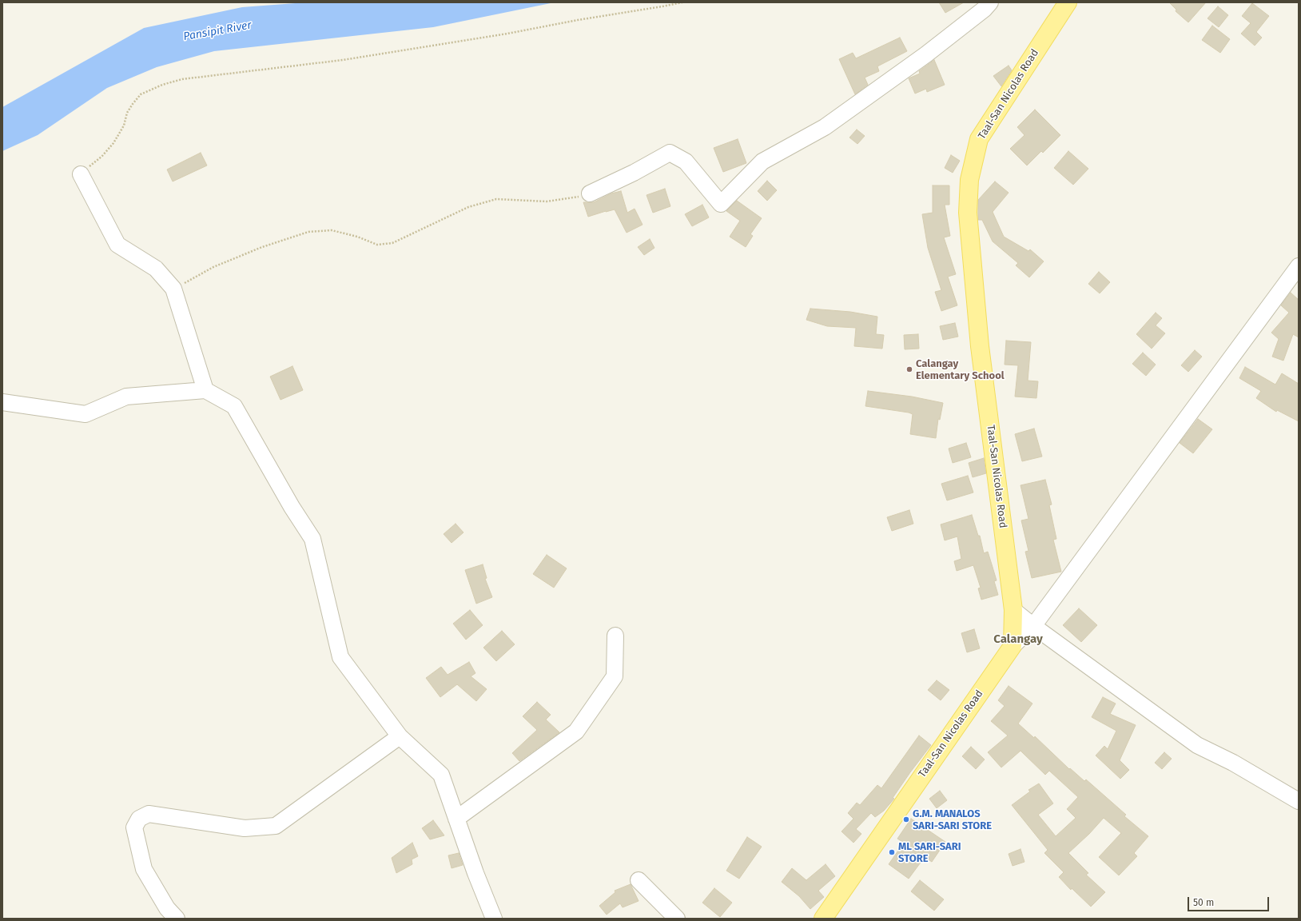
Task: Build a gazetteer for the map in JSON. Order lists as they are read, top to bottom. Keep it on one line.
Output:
{"streets":{"main road":["Taal-San Nicolas Road"]},"districts":["Calangay"],"water":["Pansipit River"],"places":["Calangay Elementary School","G.M. MANALOS SARI-SARI STORE","ML SARI-SARI STORE"],"scale_bar":"50 m"}
